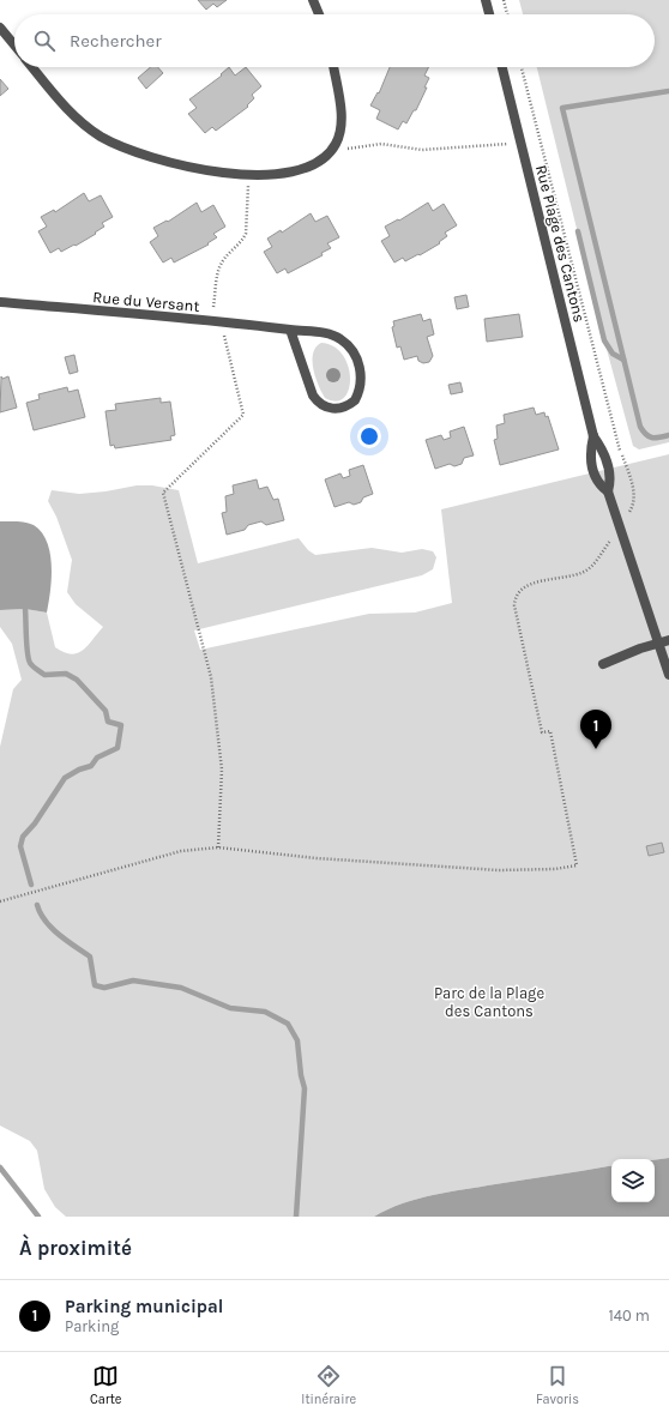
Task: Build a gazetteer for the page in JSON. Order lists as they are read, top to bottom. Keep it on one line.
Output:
{"streets":{"street":["Rue Plage des Cantons","Rue du Versant"]},"parks":["Parc de la Plage des Cantons"],"page":{"search":"Rechercher","pins":"1","heading":"À proximité","list":[{"mark":"1","name":"Parking municipal","note":"Parking","value":"140 m"}],"nav":["Carte","Itinéraire","Favoris"]}}
